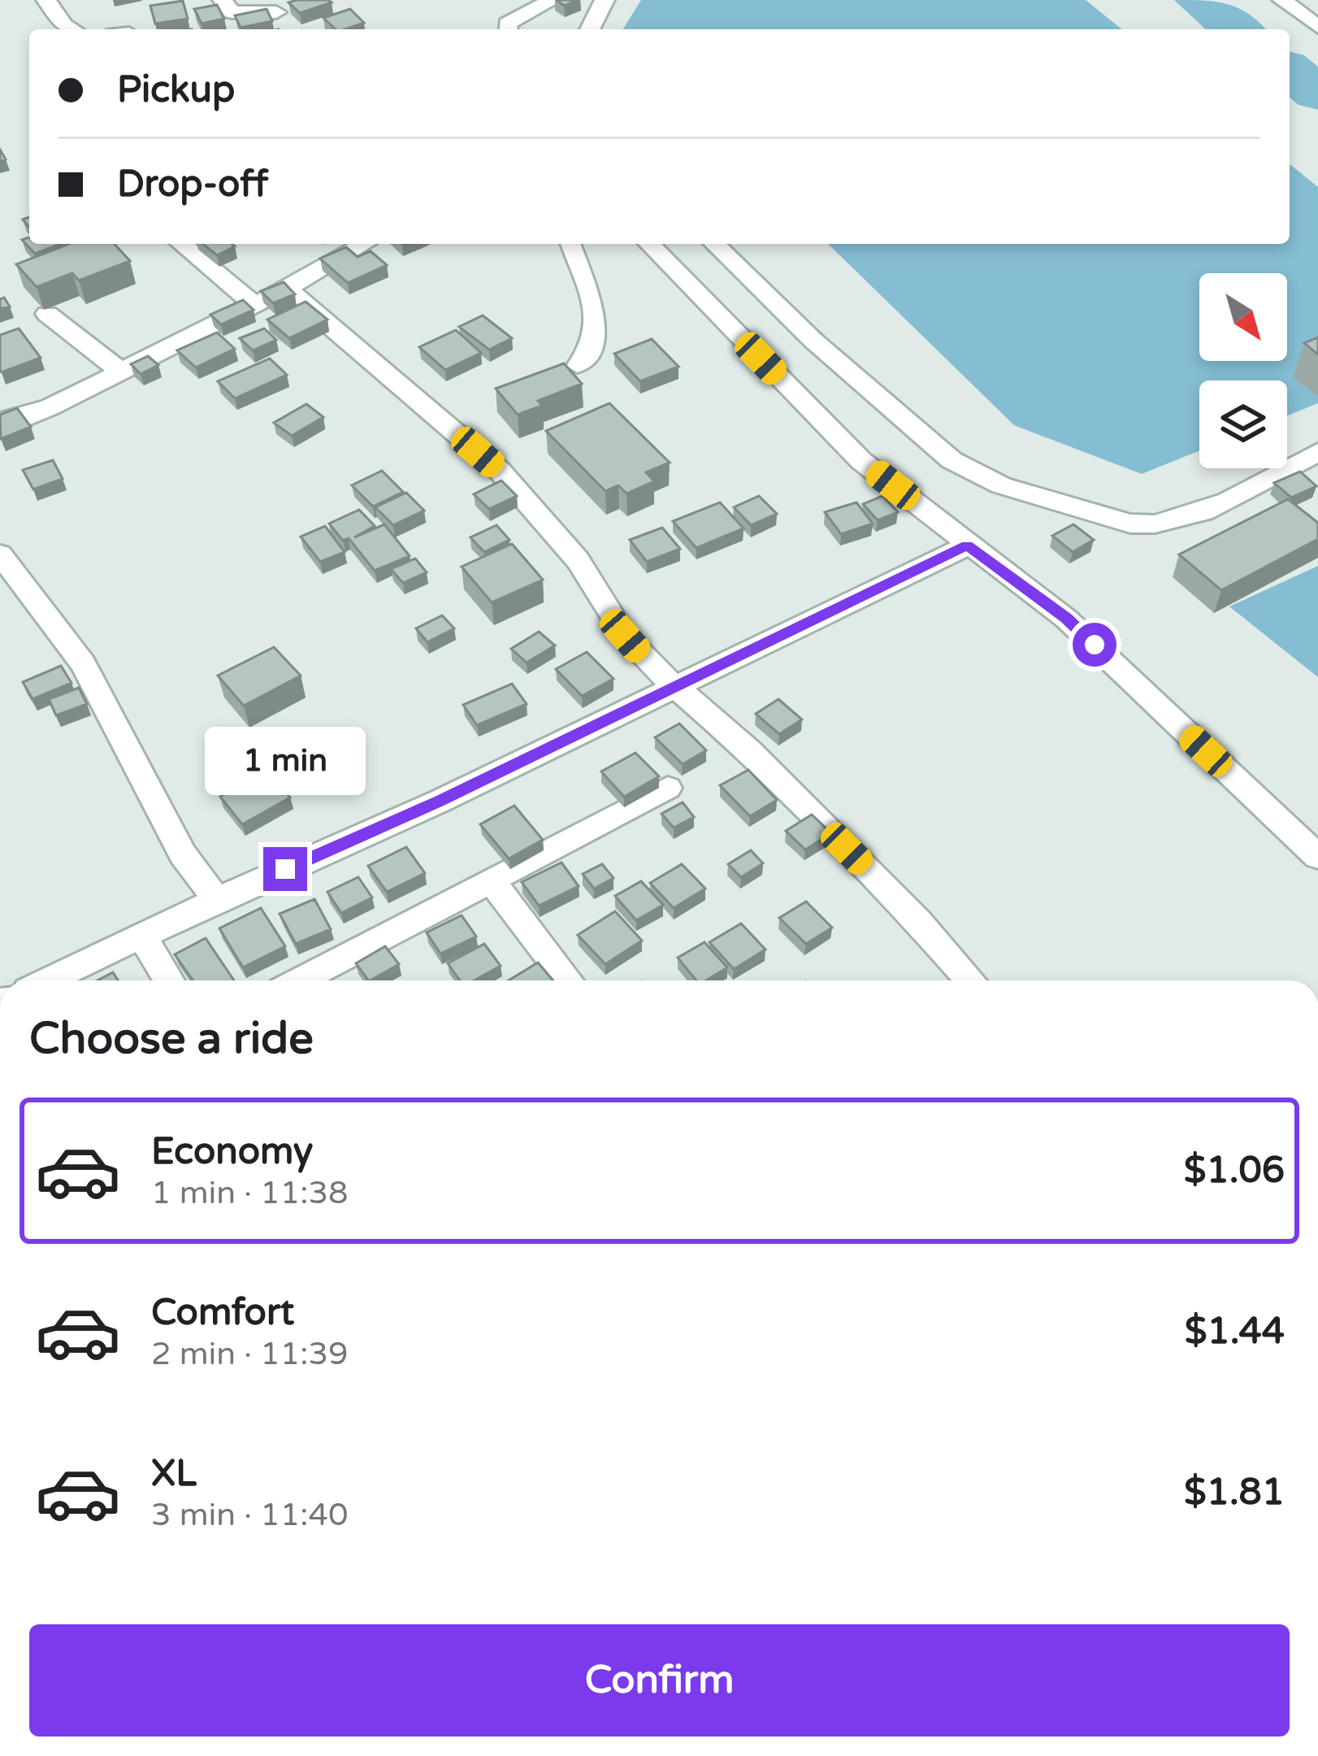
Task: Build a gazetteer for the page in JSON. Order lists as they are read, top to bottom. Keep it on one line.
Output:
{"north":"bottom right","page":{"banner":["Pickup","Drop-off"],"bubble":"1 min","heading":"Choose a ride","list":[{"name":"Economy","note":"1 min · 11:38","value":"$1.06"},{"name":"Comfort","note":"2 min · 11:39","value":"$1.44"},{"name":"XL","note":"3 min · 11:40","value":"$1.81"}],"buttons":"Confirm"}}
